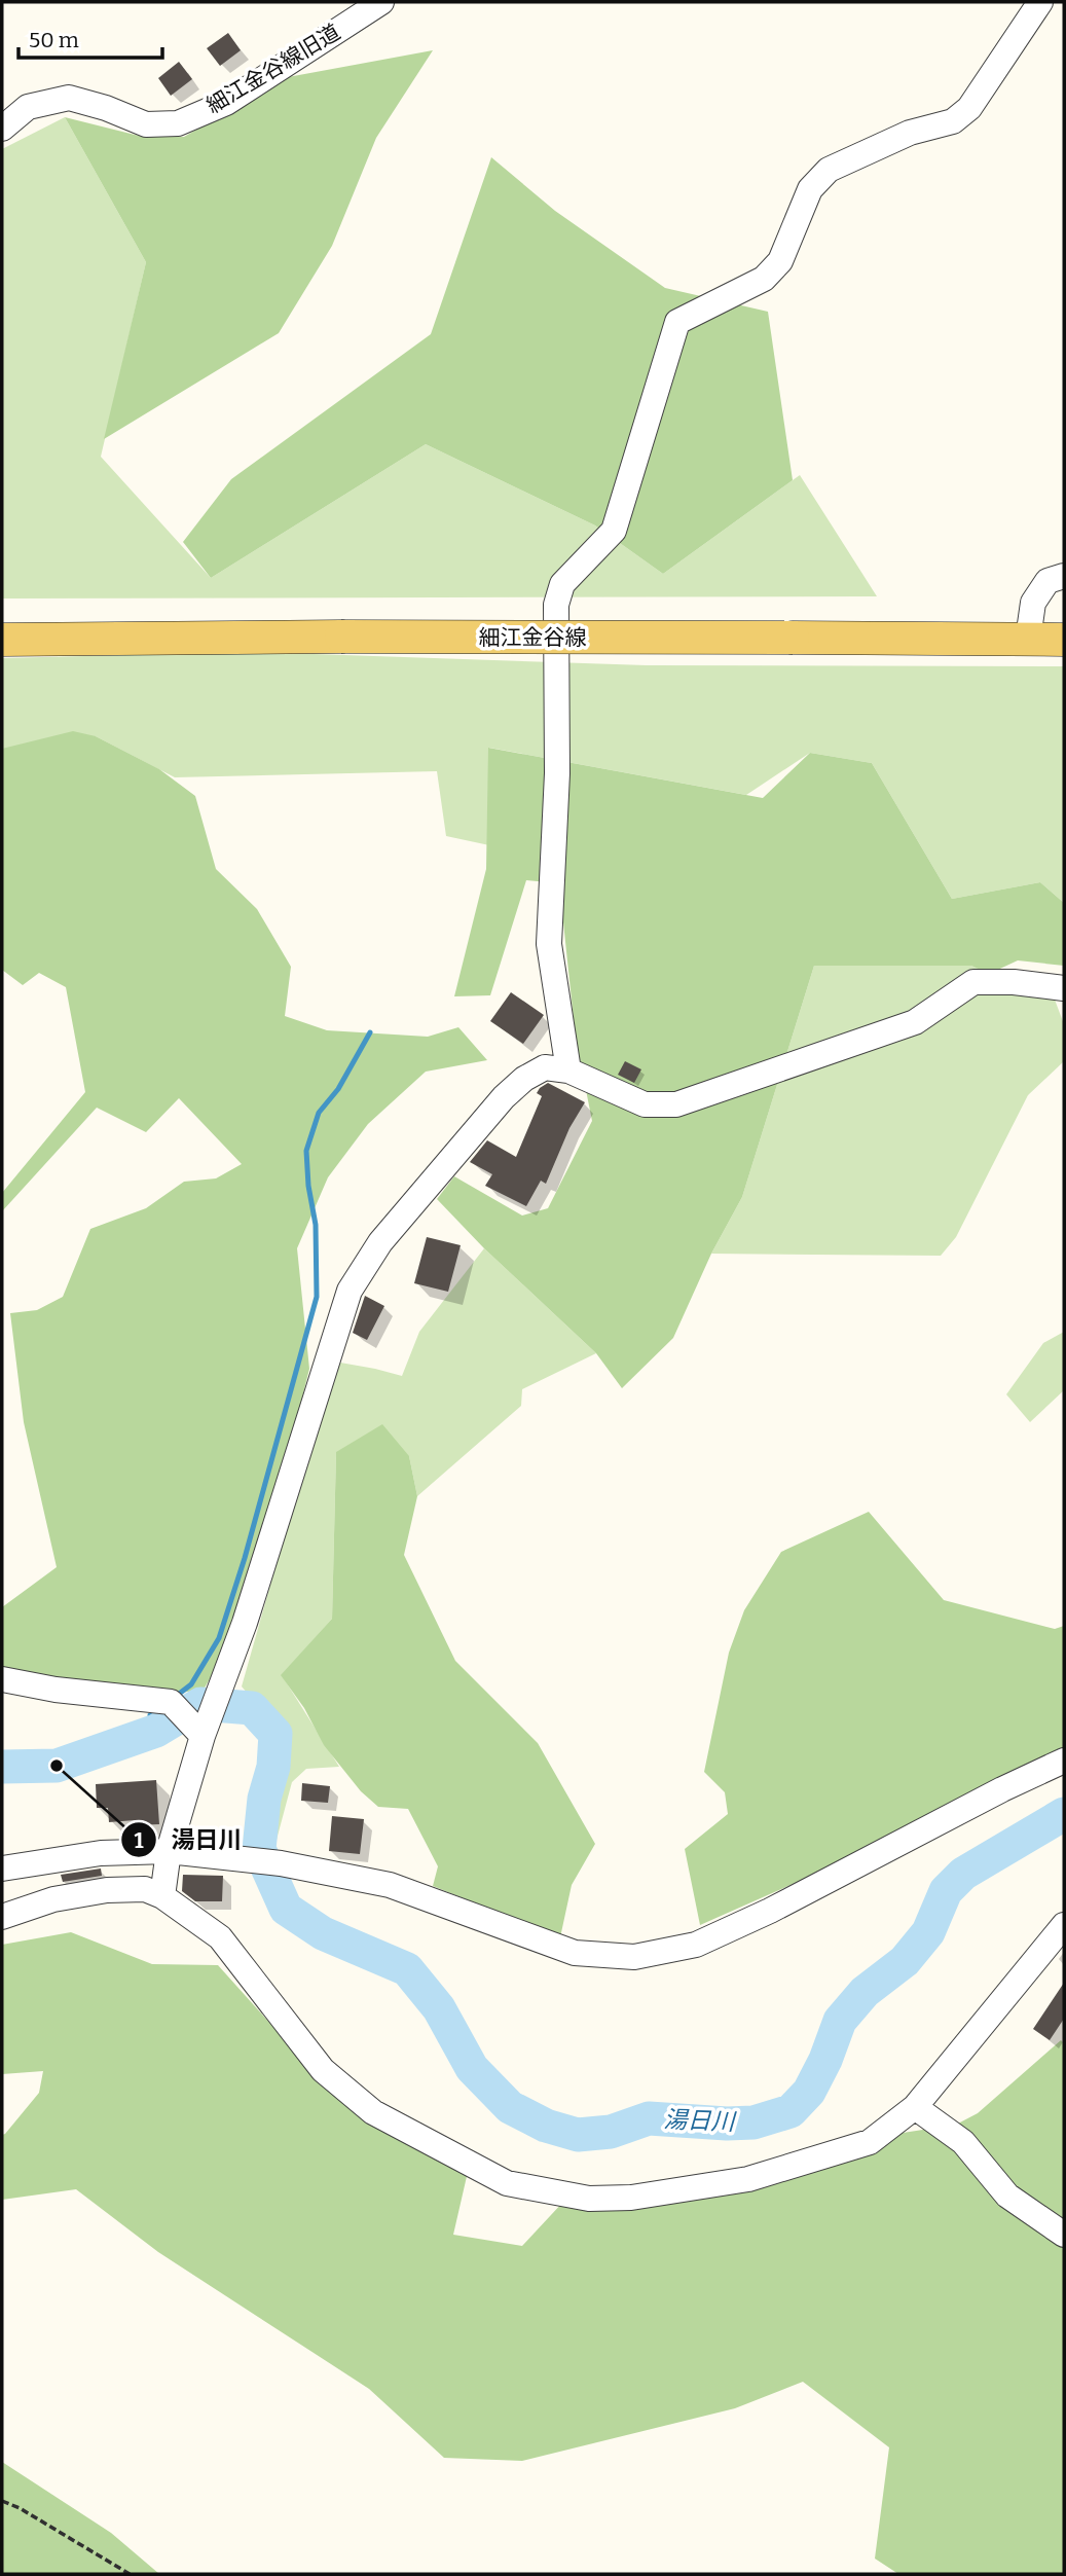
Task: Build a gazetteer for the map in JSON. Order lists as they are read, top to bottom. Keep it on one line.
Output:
{"streets":{"main road":["細江金谷線"],"street":["細江金谷線旧道"]},"water":["湯日川"],"places":["湯日川"],"scale_bar":"50 m"}
